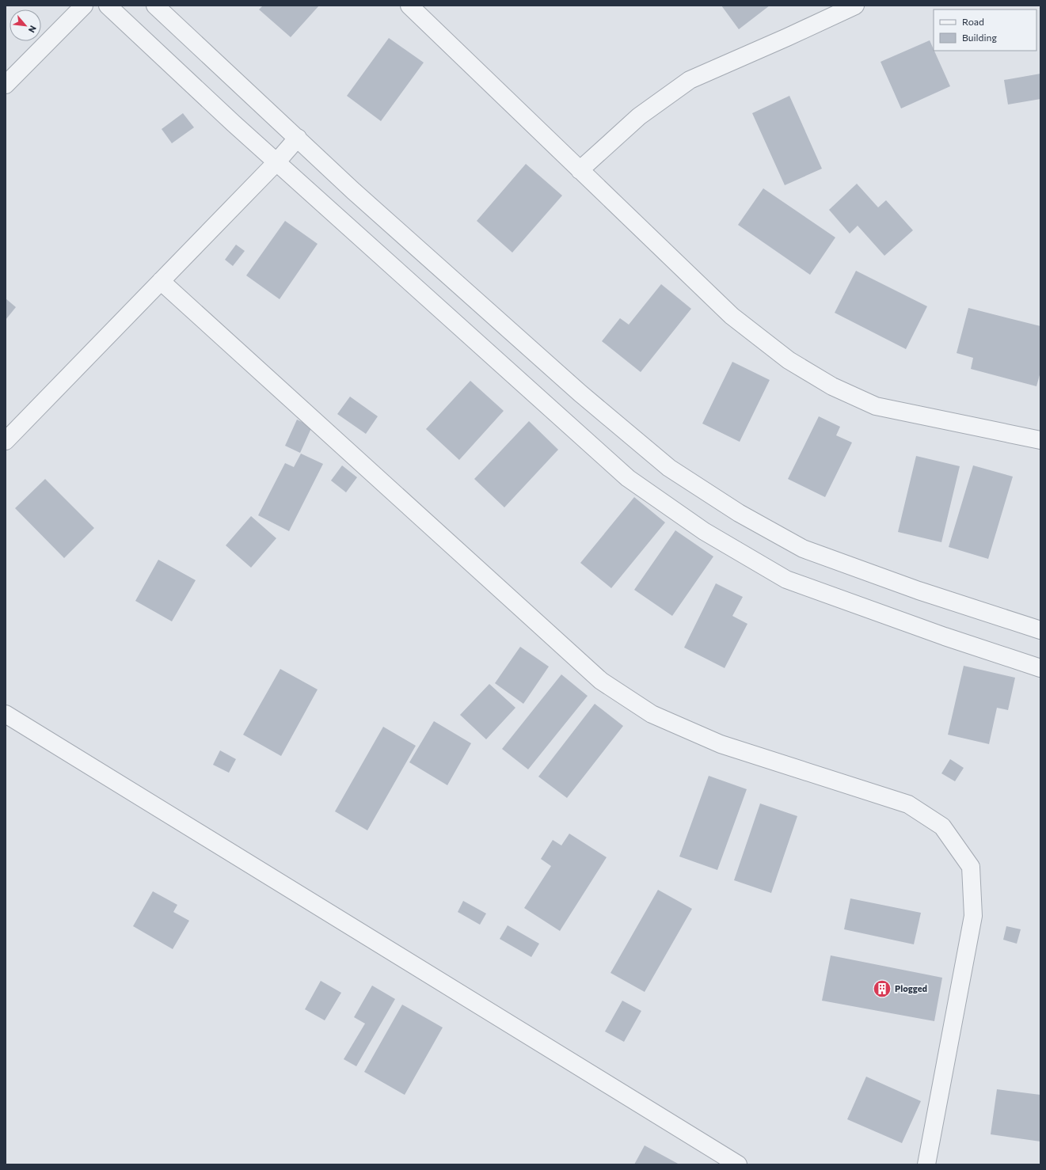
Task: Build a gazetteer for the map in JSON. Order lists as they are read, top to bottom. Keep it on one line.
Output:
{"places":{"building":["Plogged"]},"legend":["Road","Building"],"north":"bottom right"}
